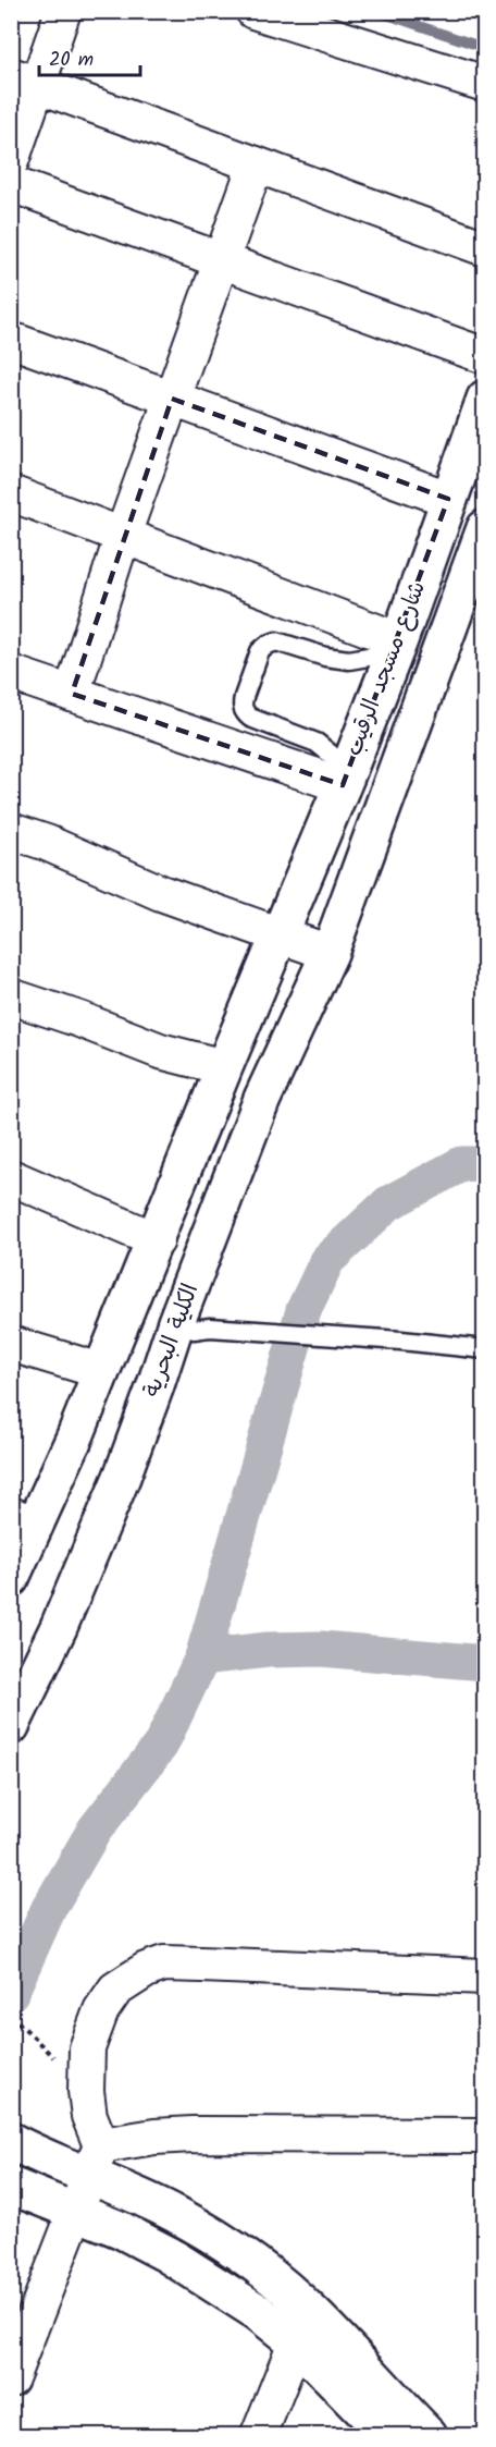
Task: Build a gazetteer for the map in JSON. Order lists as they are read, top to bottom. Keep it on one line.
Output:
{"streets":{"main road":["شارع مسجد الرقيب","الكلية البحرية"]},"crossings":[["شارع مسجد الرقيب","الكلية البحرية"]],"scale_bar":"20 m"}
